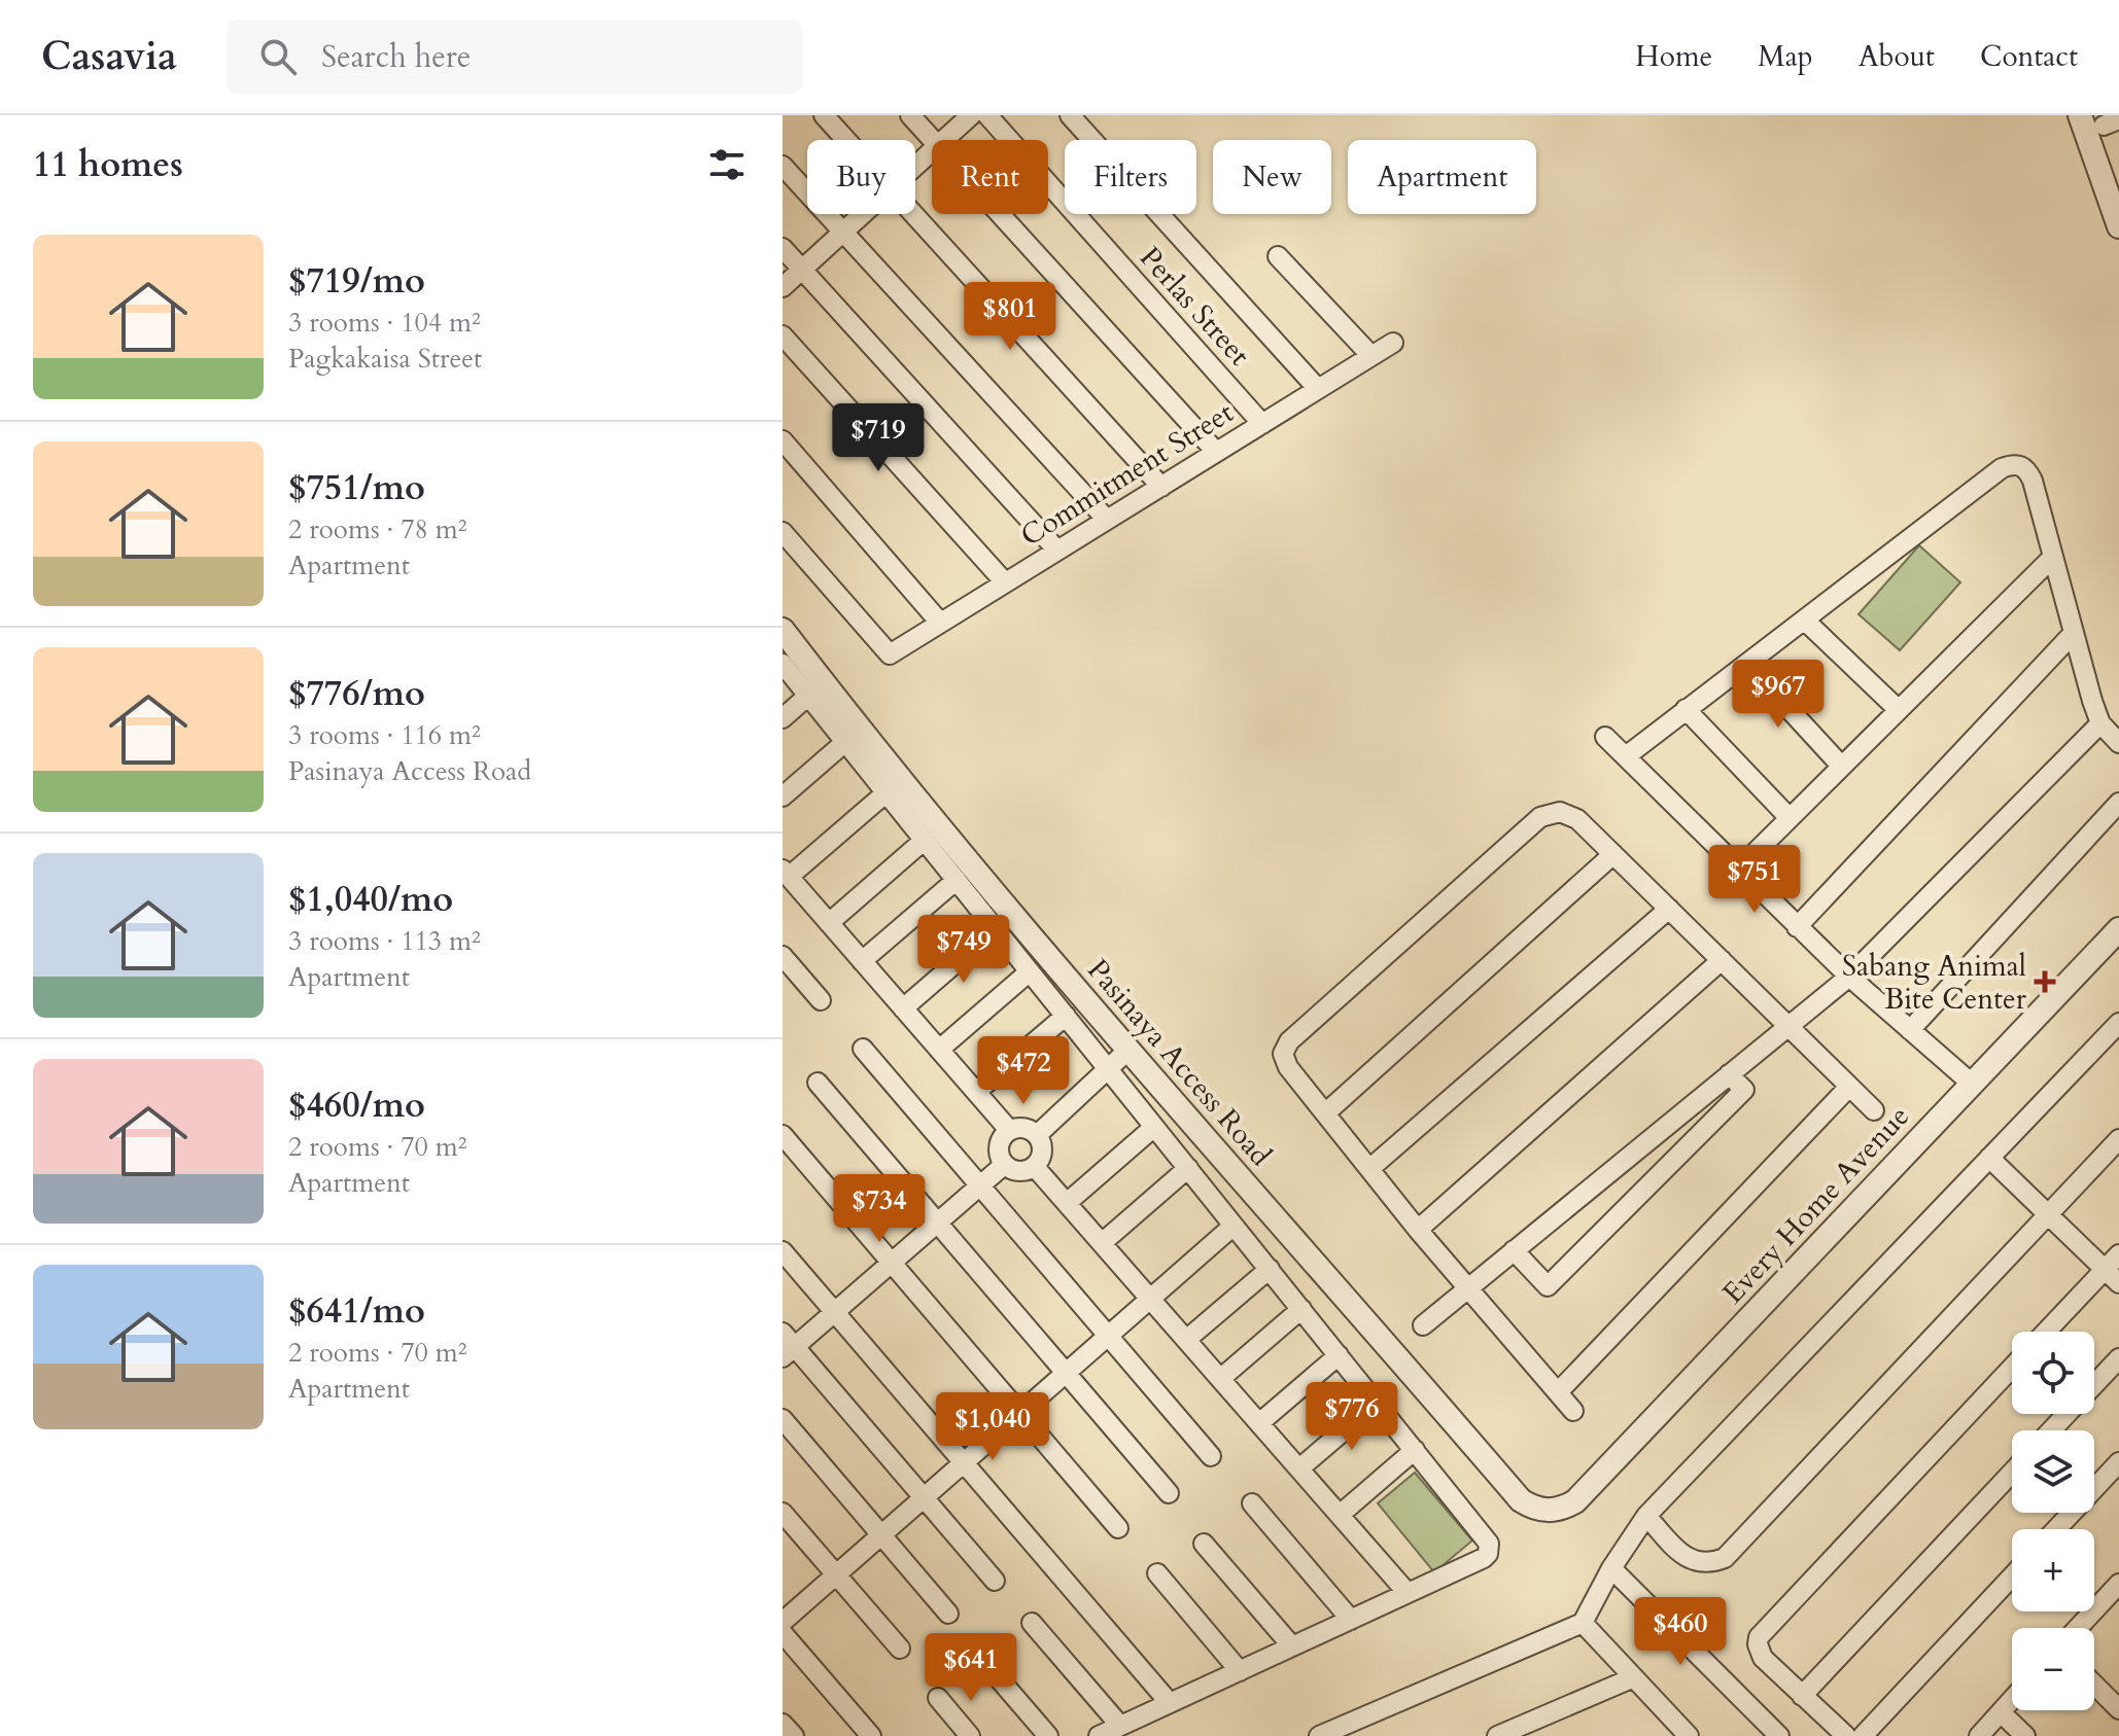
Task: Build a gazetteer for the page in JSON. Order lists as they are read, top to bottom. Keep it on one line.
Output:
{"streets":{"street":["Perlas Street","Commitment Street","Pasinaya Access Road","Every Home Avenue"]},"crossings":[["Perlas Street","Commitment Street"],["Pasinaya Access Road","Every Home Avenue"]],"places":{"health":["Sabang Animal Bite Center"]},"page":{"header":"Casavia","search":"Search here","nav":["Home","Map","About","Contact"],"heading":"11 homes","chip":["Buy","Rent","Filters","New","Apartment"],"list":[{"name":"$719/mo","note":"3 rooms · 104 m² · Pagkakaisa Street"},{"name":"$751/mo","note":"2 rooms · 78 m² · Apartment"},{"name":"$776/mo","note":"3 rooms · 116 m² · Pasinaya Access Road"},{"name":"$1,040/mo","note":"3 rooms · 113 m² · Apartment"},{"name":"$460/mo","note":"2 rooms · 70 m² · Apartment"},{"name":"$641/mo","note":"2 rooms · 70 m² · Apartment"}],"price":["$801","$719","$967","$751","$749","$472","$734","$776","$1,040","$460","$641"],"map_buttons":["+","−"]}}
